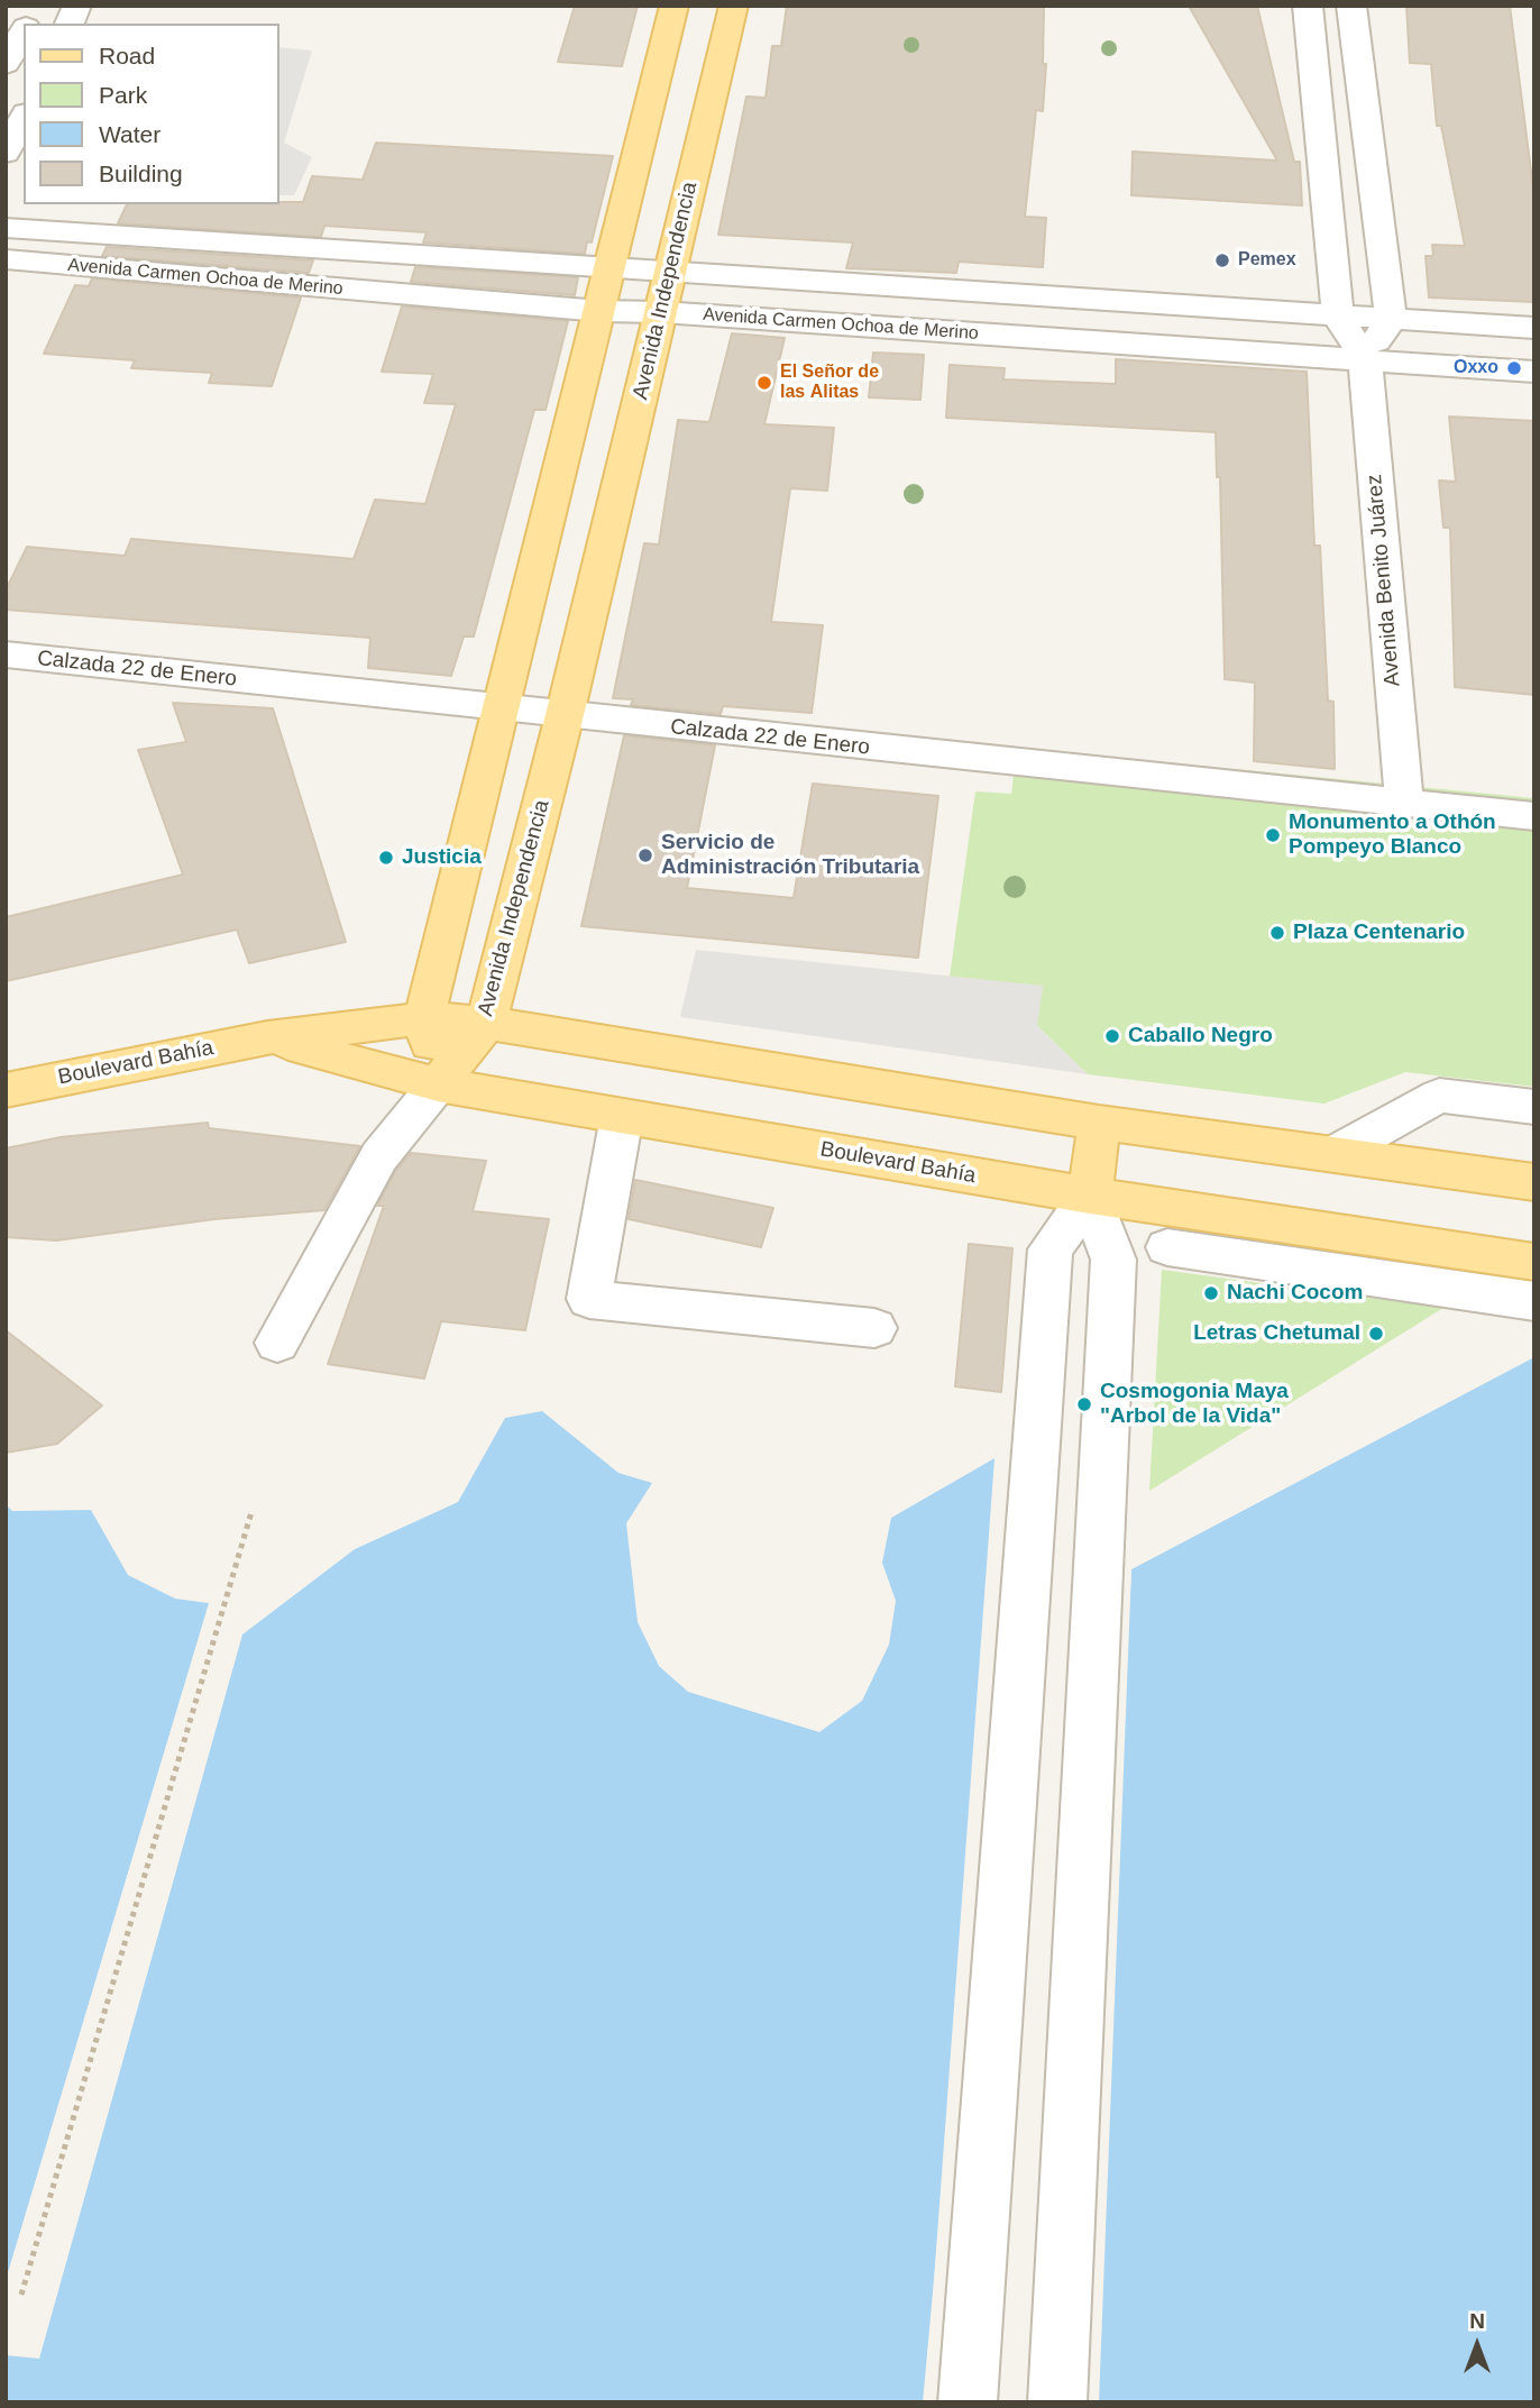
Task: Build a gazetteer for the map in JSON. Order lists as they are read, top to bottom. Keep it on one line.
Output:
{"streets":{"main road":["Avenida Independencia","Boulevard Bahía"],"street":["Avenida Carmen Ochoa de Merino","Avenida Benito Juárez","Calzada 22 de Enero"]},"crossings":[["Avenida Carmen Ochoa de Merino","Avenida Independencia"],["Avenida Carmen Ochoa de Merino","Avenida Benito Juárez"],["Avenida Independencia","Calzada 22 de Enero"],["Avenida Independencia","Boulevard Bahía"],["Avenida Benito Juárez","Calzada 22 de Enero"]],"places":["Pemex","Oxxo","El Señor de las Alitas","Monumento a Othón Pompeyo Blanco","Servicio de Administración Tributaria","Justicia","Plaza Centenario","Caballo Negro","Nachi Cocom","Letras Chetumal","Cosmogonia Maya \"Arbol de la Vida\""],"legend":["Road","Park","Water","Building"],"north":"top"}
